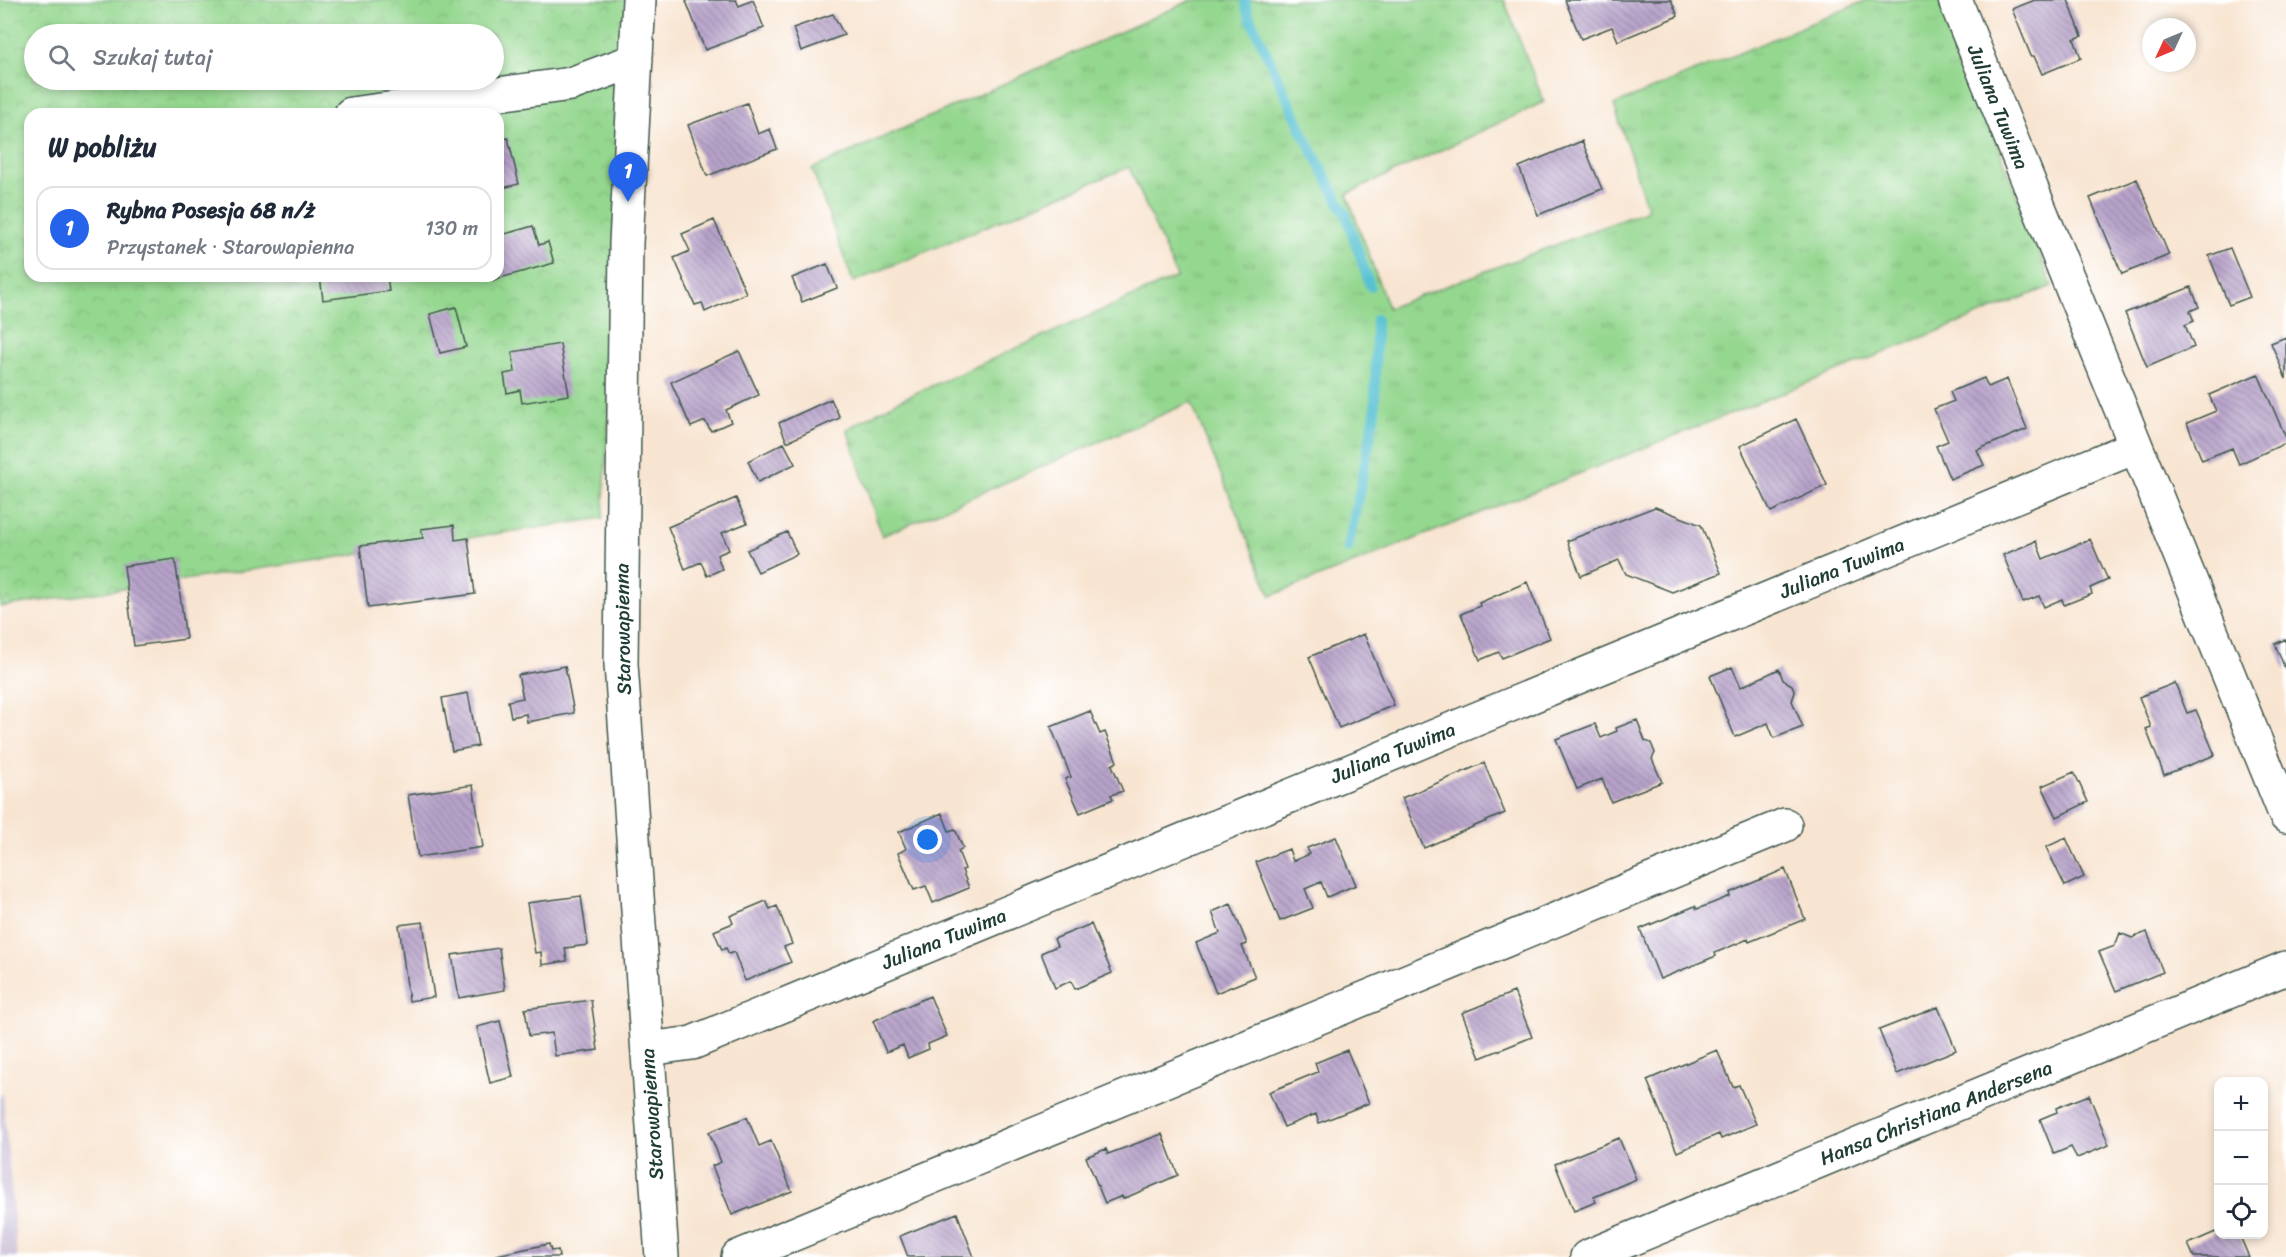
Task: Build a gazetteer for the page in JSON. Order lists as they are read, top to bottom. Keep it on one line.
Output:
{"streets":{"street":["Juliana Tuwima","Starowapienna","Hansa Christiana Andersena"]},"crossings":[["Juliana Tuwima","Starowapienna"]],"north":"bottom left","page":{"search":"Szukaj tutaj","heading":"W pobliżu","pins":"1","list":[{"mark":"1","name":"Rybna Posesja 68 n/ż","note":"Przystanek · Starowapienna","value":"130 m"}],"map_buttons":["+","−"]}}
